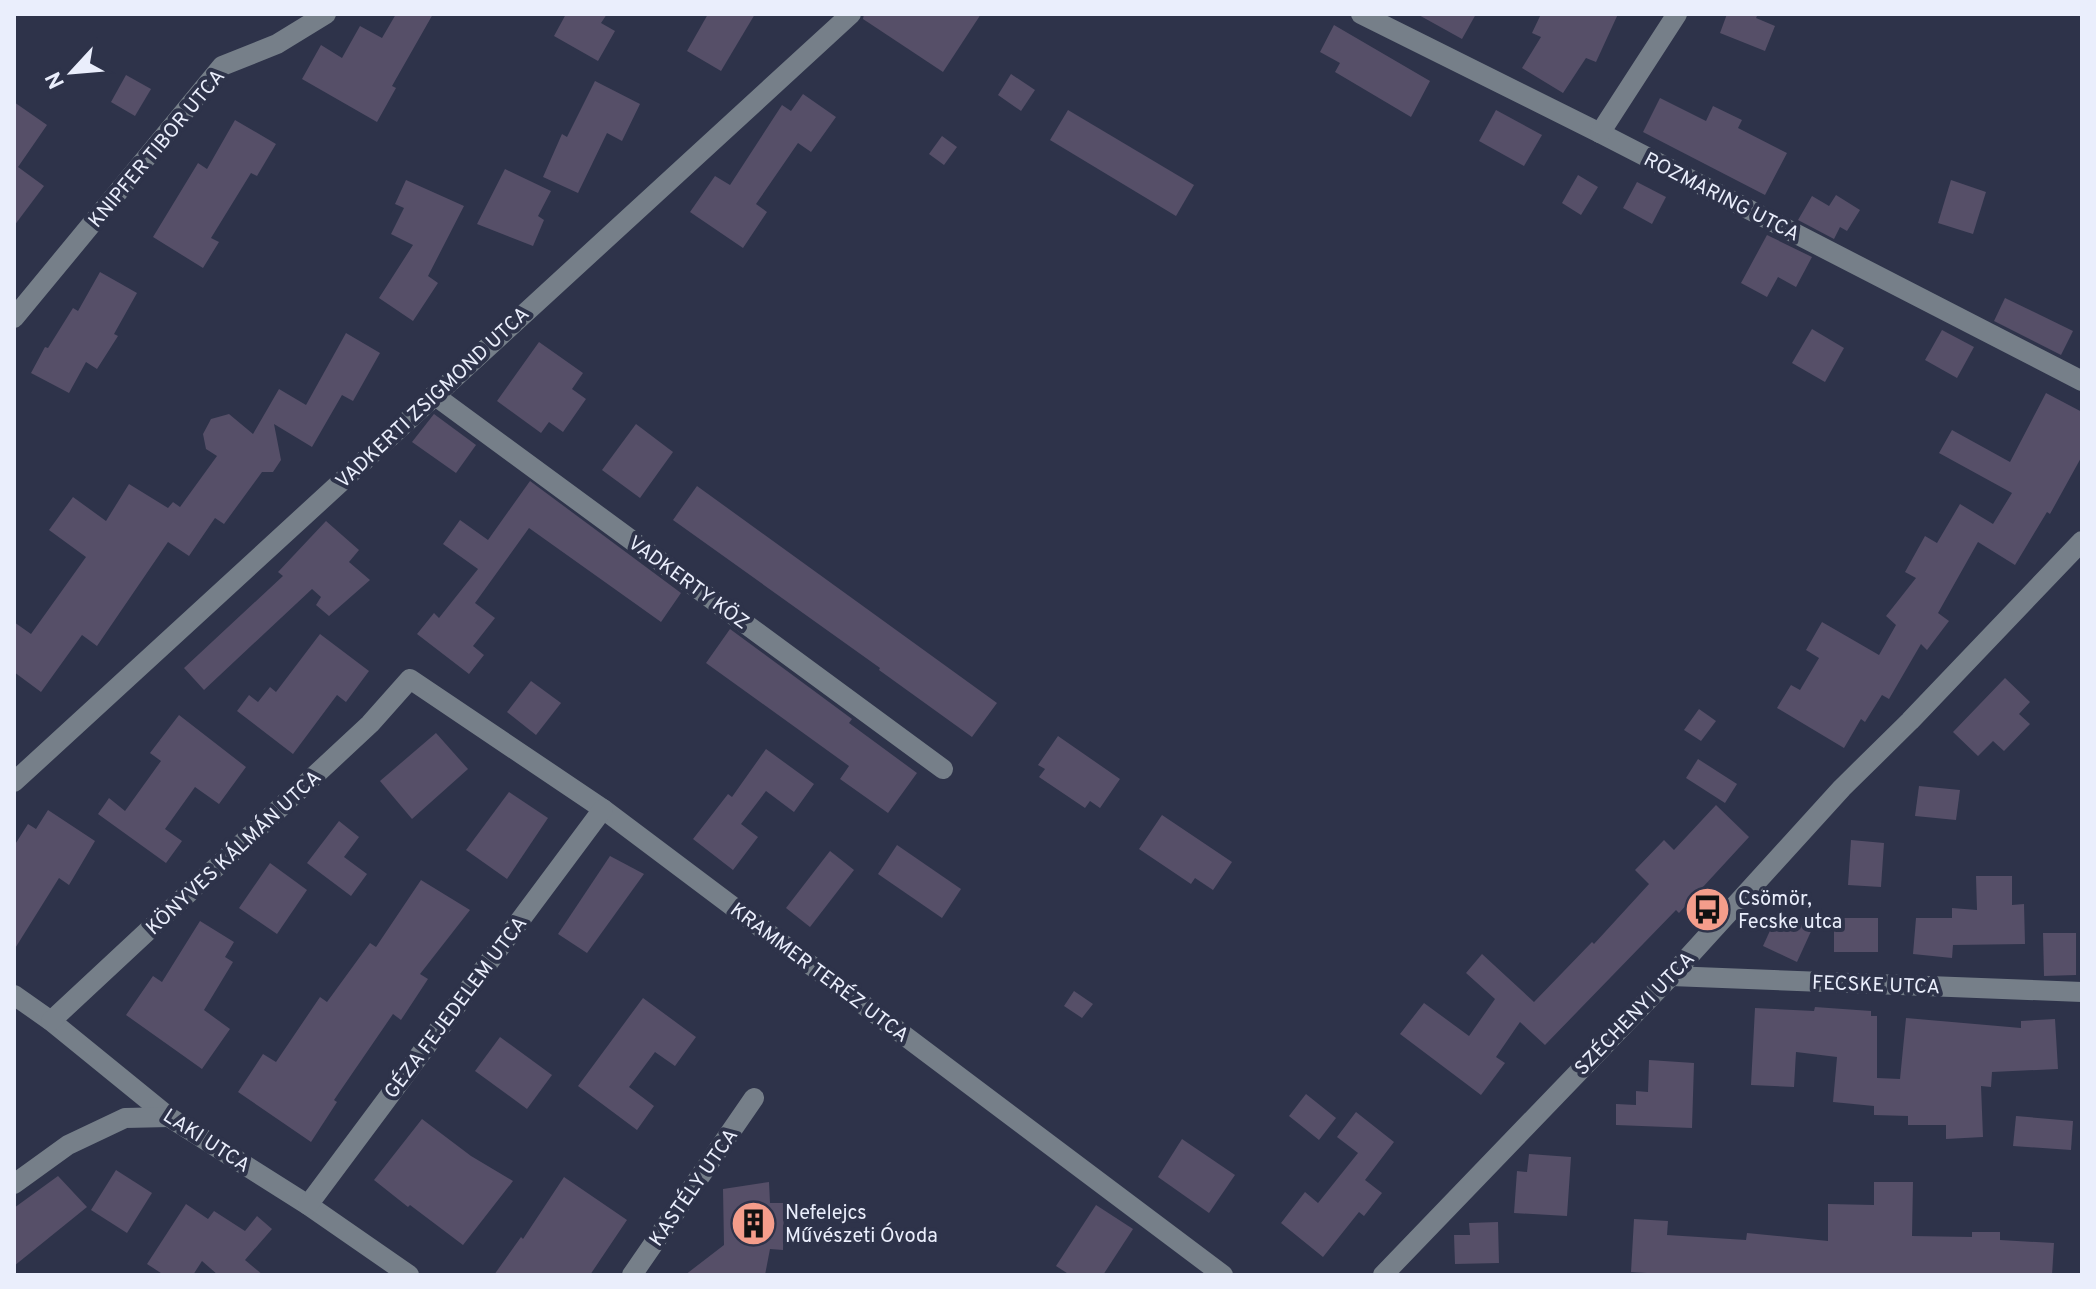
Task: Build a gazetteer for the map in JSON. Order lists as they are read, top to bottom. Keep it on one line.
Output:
{"streets":{"street":["KNIPFER TIBOR UTCA","ROZMARING UTCA","VADKERTI ZSIGMOND UTCA","VADKERTY KÖZ","KÖNYVES KÁLMÁN UTCA","KRAMMER TERÉZ UTCA","FECSKE UTCA","GÉZA FEJEDELEM UTCA","SZÉCHENYI UTCA","LAKI UTCA","KASTÉLY UTCA"]},"crossings":[["VADKERTI ZSIGMOND UTCA","VADKERTY KÖZ"],["KÖNYVES KÁLMÁN UTCA","KRAMMER TERÉZ UTCA"],["KÖNYVES KÁLMÁN UTCA","LAKI UTCA"],["KRAMMER TERÉZ UTCA","GÉZA FEJEDELEM UTCA"],["FECSKE UTCA","SZÉCHENYI UTCA"],["GÉZA FEJEDELEM UTCA","LAKI UTCA"]],"places":{"bus stop":["Csömör, Fecske utca"],"building":["Nefelejcs Művészeti Óvoda"]},"north":"bottom left"}
